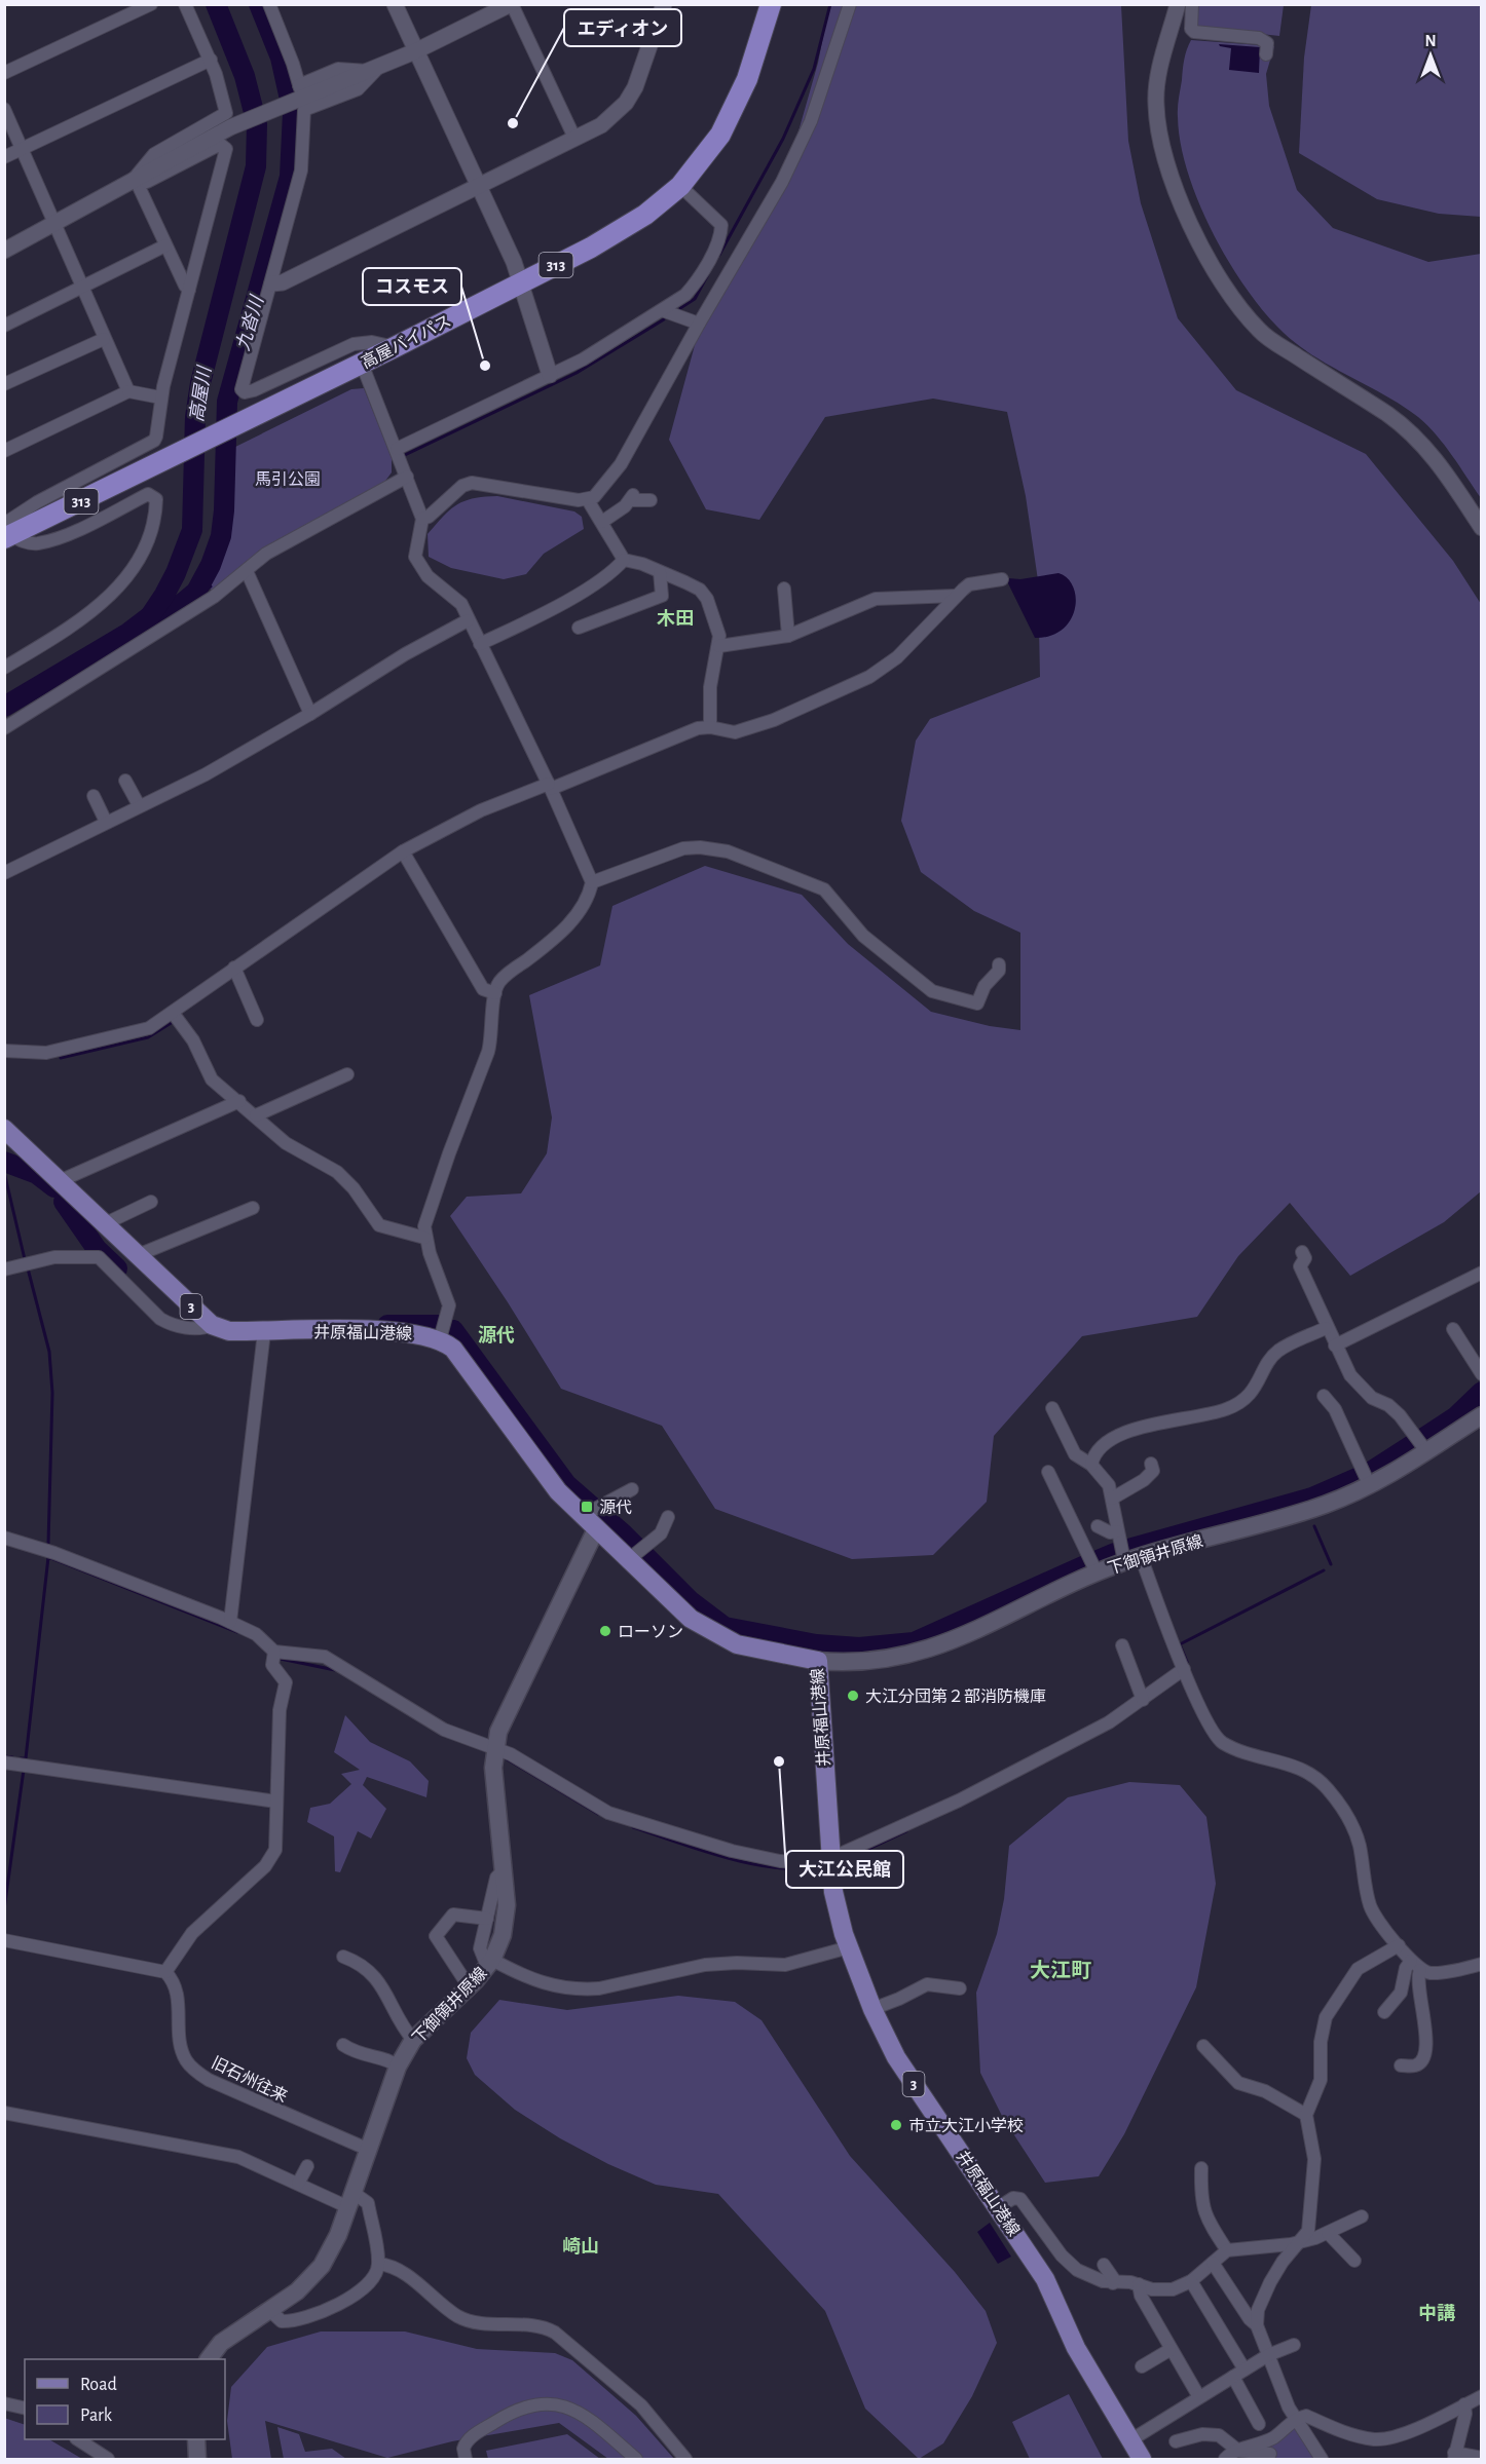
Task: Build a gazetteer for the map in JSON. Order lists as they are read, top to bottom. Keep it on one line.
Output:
{"streets":{"highway":["313","高屋バイパス"],"main road":["3","井原福山港線","下御領井原線"],"street":["旧石州往来"]},"crossings":[["3","井原福山港線"],["井原福山港線","下御領井原線"],["下御領井原線","旧石州往来"]],"districts":["木田","源代","大江町","崎山","中講"],"water":["九沓川","高屋川"],"parks":["馬引公園"],"places":{"other":["エディオン","コスモス","ローソン","大江分団第２部消防機庫","大江公民館","市立大江小学校"],"transit":["源代"]},"legend":["Road","Park"],"north":"top"}
